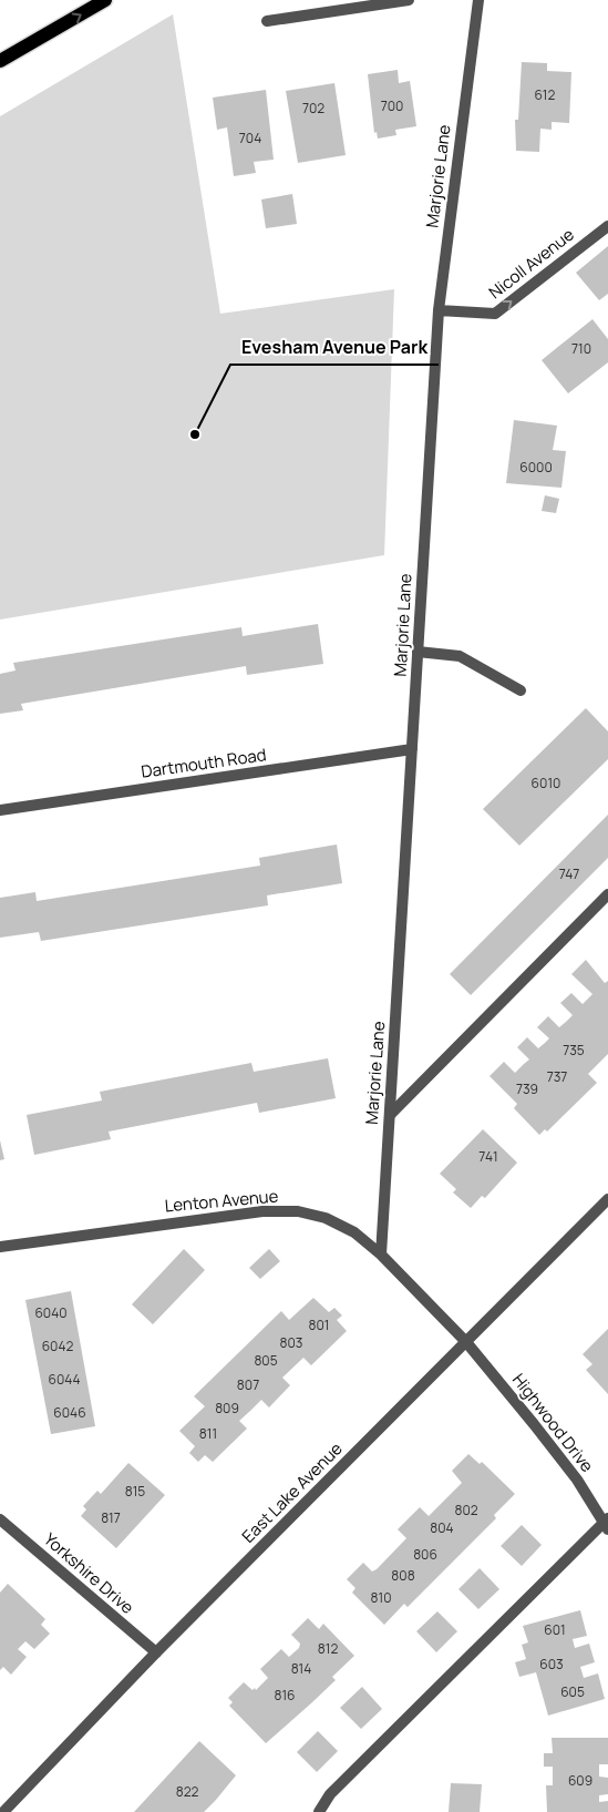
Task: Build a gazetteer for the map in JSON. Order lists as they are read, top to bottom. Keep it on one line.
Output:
{"streets":{"street":["Marjorie Lane","Nicoll Avenue","Dartmouth Road","Lenton Avenue","Highwood Drive","East Lake Avenue","Yorkshire Drive"]},"crossings":[["Marjorie Lane","Nicoll Avenue"],["Marjorie Lane","Dartmouth Road"],["Marjorie Lane","Lenton Avenue"],["Lenton Avenue","Highwood Drive"],["Lenton Avenue","East Lake Avenue"],["Highwood Drive","East Lake Avenue"],["East Lake Avenue","Yorkshire Drive"]],"one_way":["Nicoll Avenue"],"places":["Evesham Avenue Park"],"house_numbers":["612","700","702","704","710","6000","6010","747","735","737","739","741","6040","801","803","6042","805","6044","807","809","6046","811","815","802","817","804","806","808","810","601","812","603","814","605","816","609","822"]}
